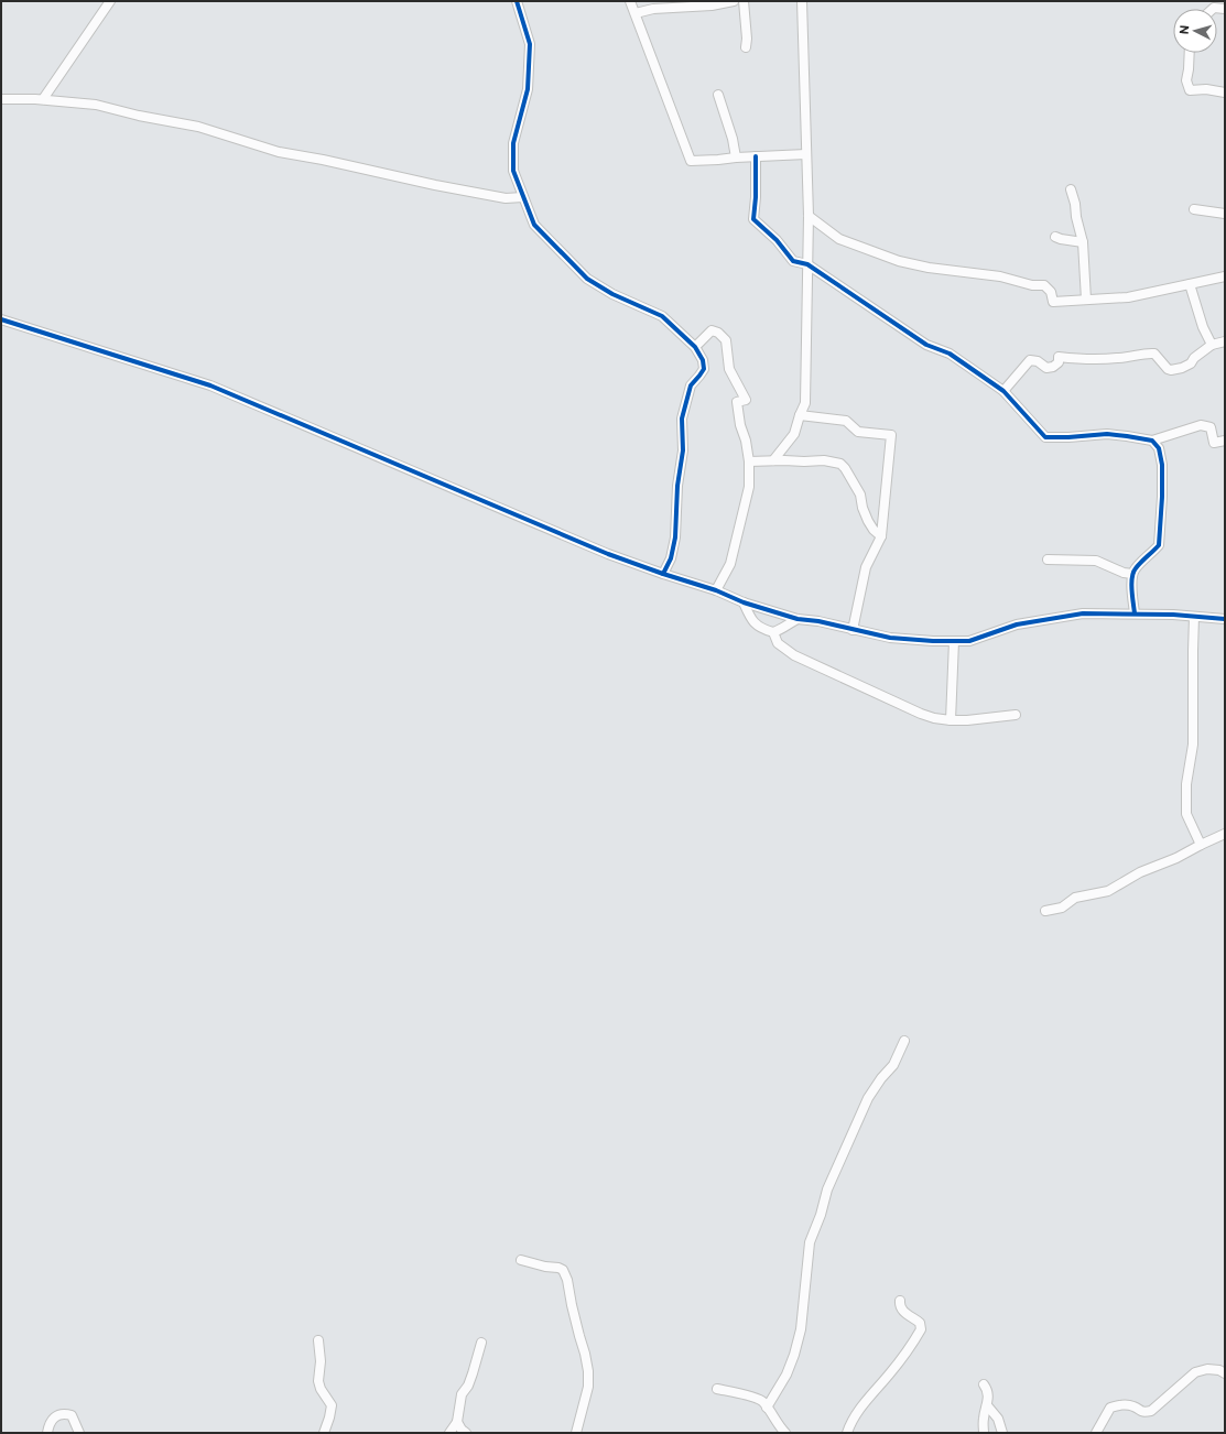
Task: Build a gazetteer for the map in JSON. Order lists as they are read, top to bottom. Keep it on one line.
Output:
{"north":"left"}
